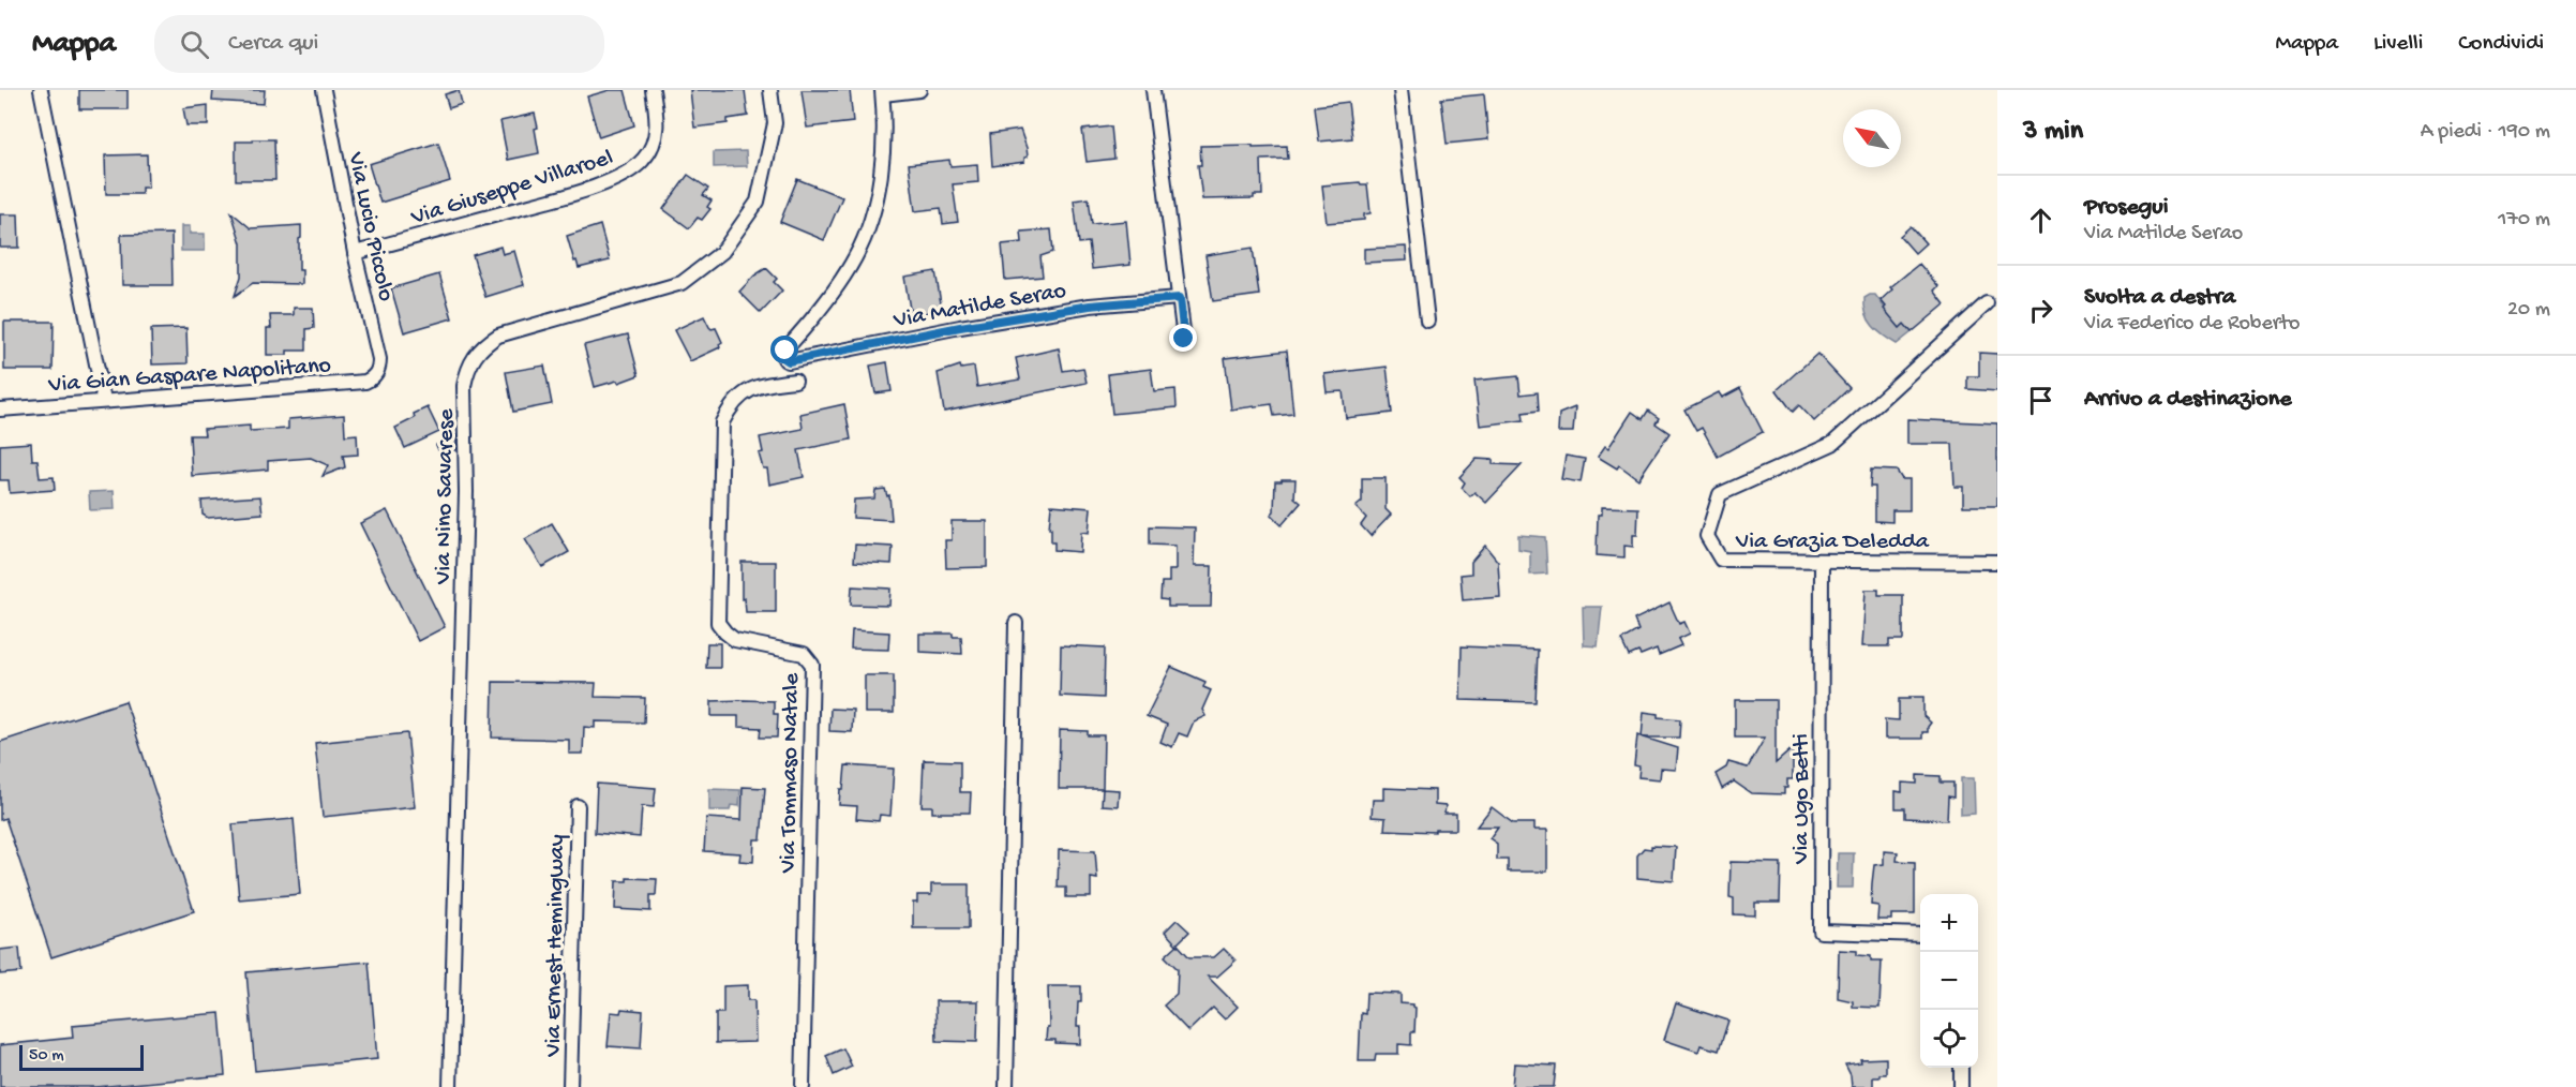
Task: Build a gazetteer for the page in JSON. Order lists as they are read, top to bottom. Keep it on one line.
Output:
{"streets":{"street":["Via Giuseppe Villaroel","Via Lucio Piccolo","Via Matilde Serao","Via Gian Gaspare Napolitano","Via Nino Savarese","Via Grazia Deledda","Via Tommaso Natale","Via Ugo Betti","Via Ernest Hemingway"]},"crossings":[["Via Giuseppe Villaroel","Via Lucio Piccolo"],["Via Lucio Piccolo","Via Gian Gaspare Napolitano"],["Via Grazia Deledda","Via Ugo Betti"]],"scale_bar":"50 m","north":"top left","page":{"header":"Mappa","search":"Cerca qui","nav":["Mappa","Livelli","Condividi"],"heading":["3 min","A piedi · 190 m"],"list":[["Prosegui","Via Matilde Serao","170 m"],["Svolta a destra","Via Federico de Roberto","20 m"],"Arrivo a destinazione"],"map_buttons":["+","−"],"scale":"50 m"}}
